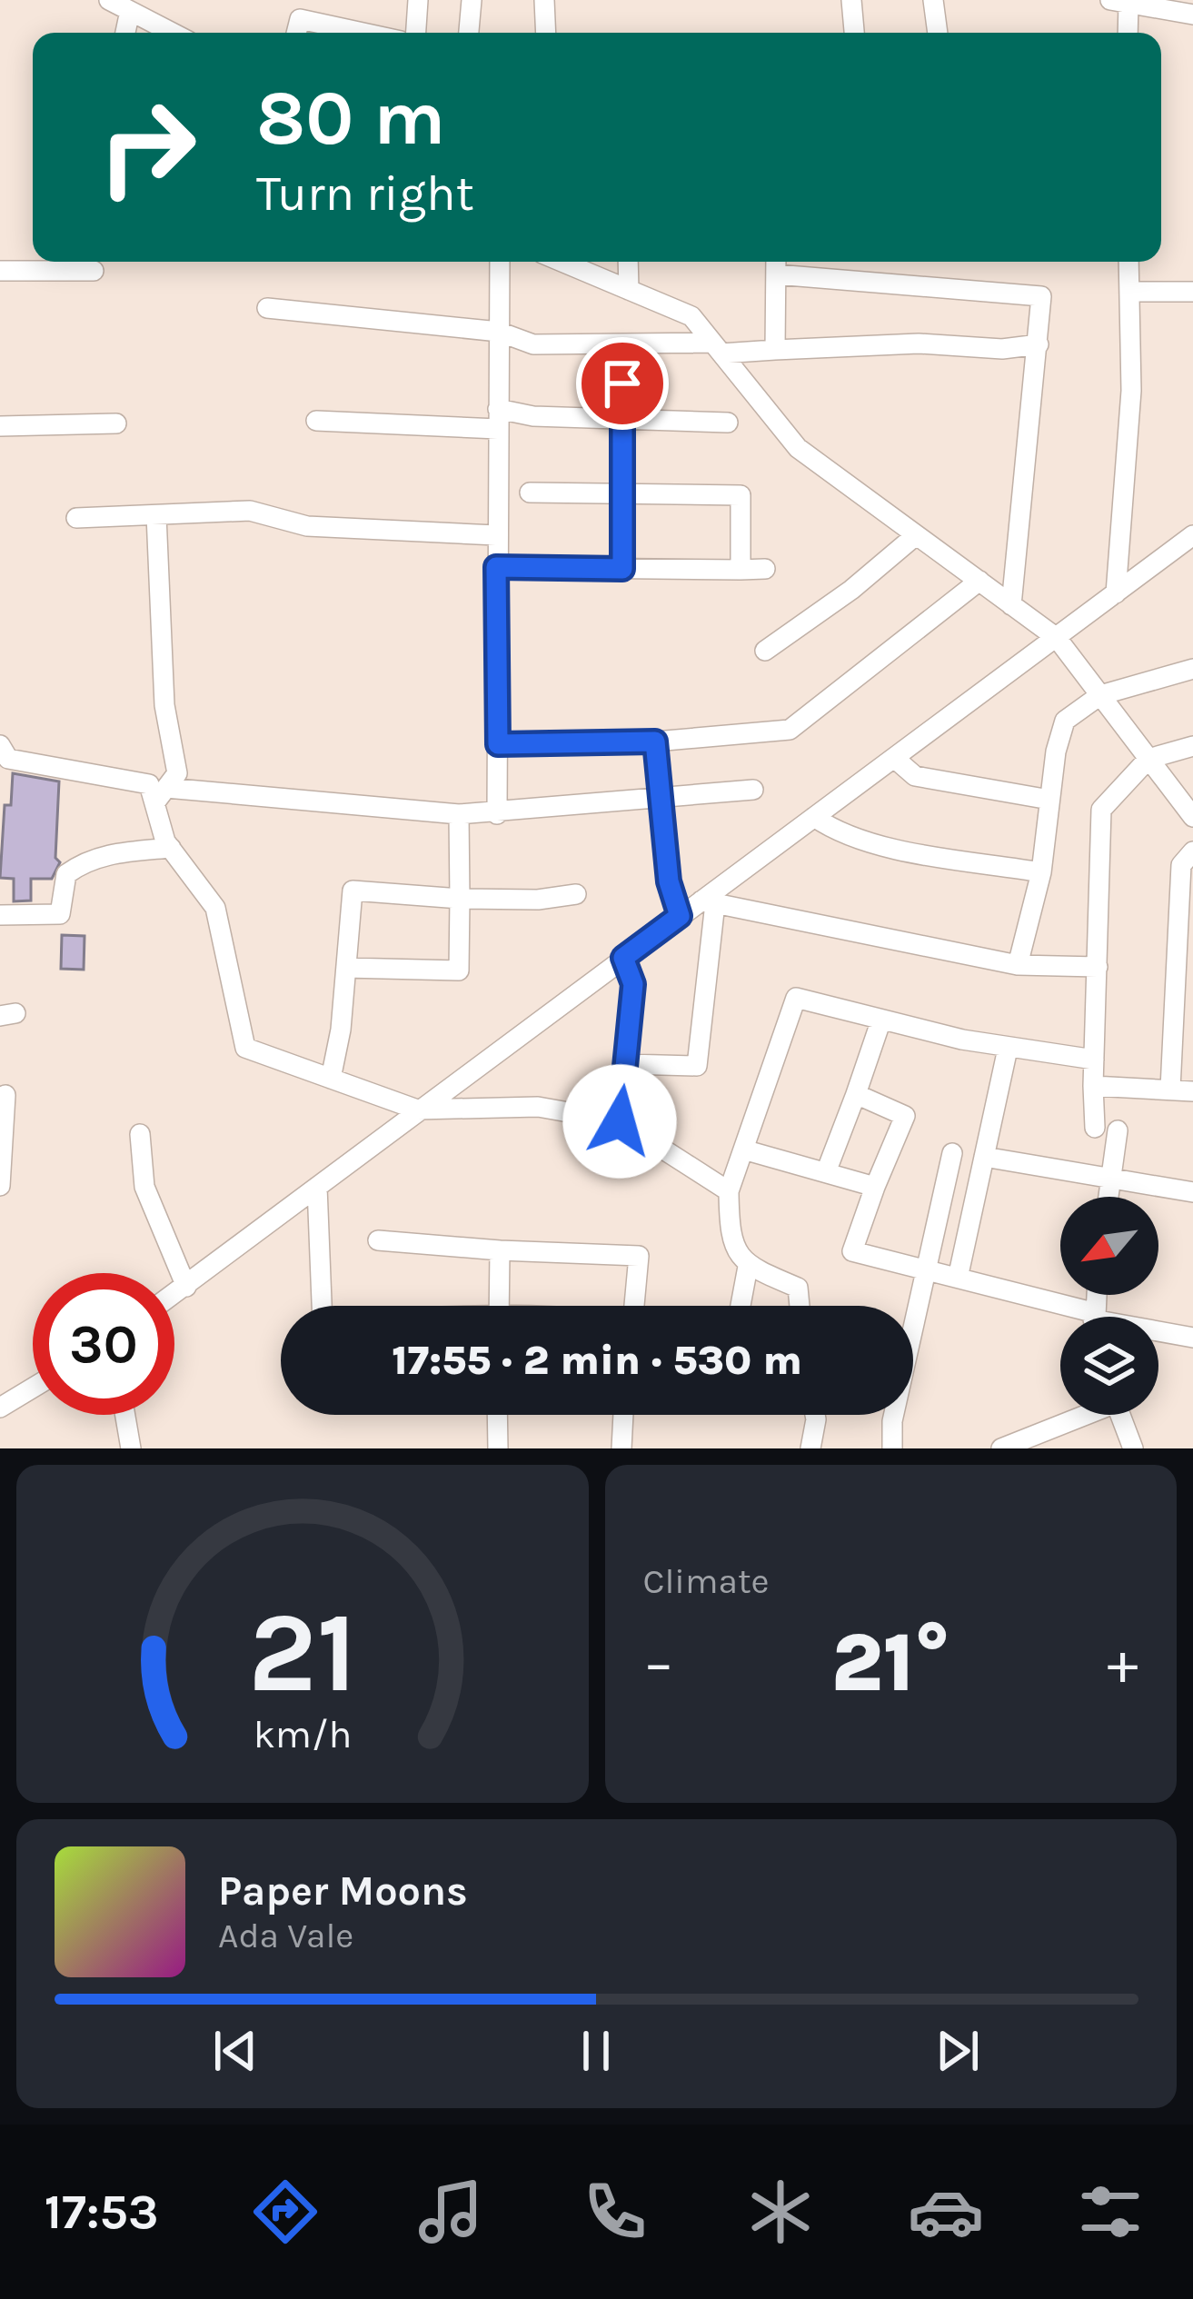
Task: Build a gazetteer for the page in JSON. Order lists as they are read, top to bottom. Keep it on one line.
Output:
{"north":"bottom left","page":{"turn":["80 m","Turn right"],"limit":"30","trip":"17:55 · 2 min · 530 m","tile":"Climate","heat":["−","21°","+"],"song":["Paper Moons","Ada Vale"],"tabs":"17:53","gauge":["21","km/h"]}}
